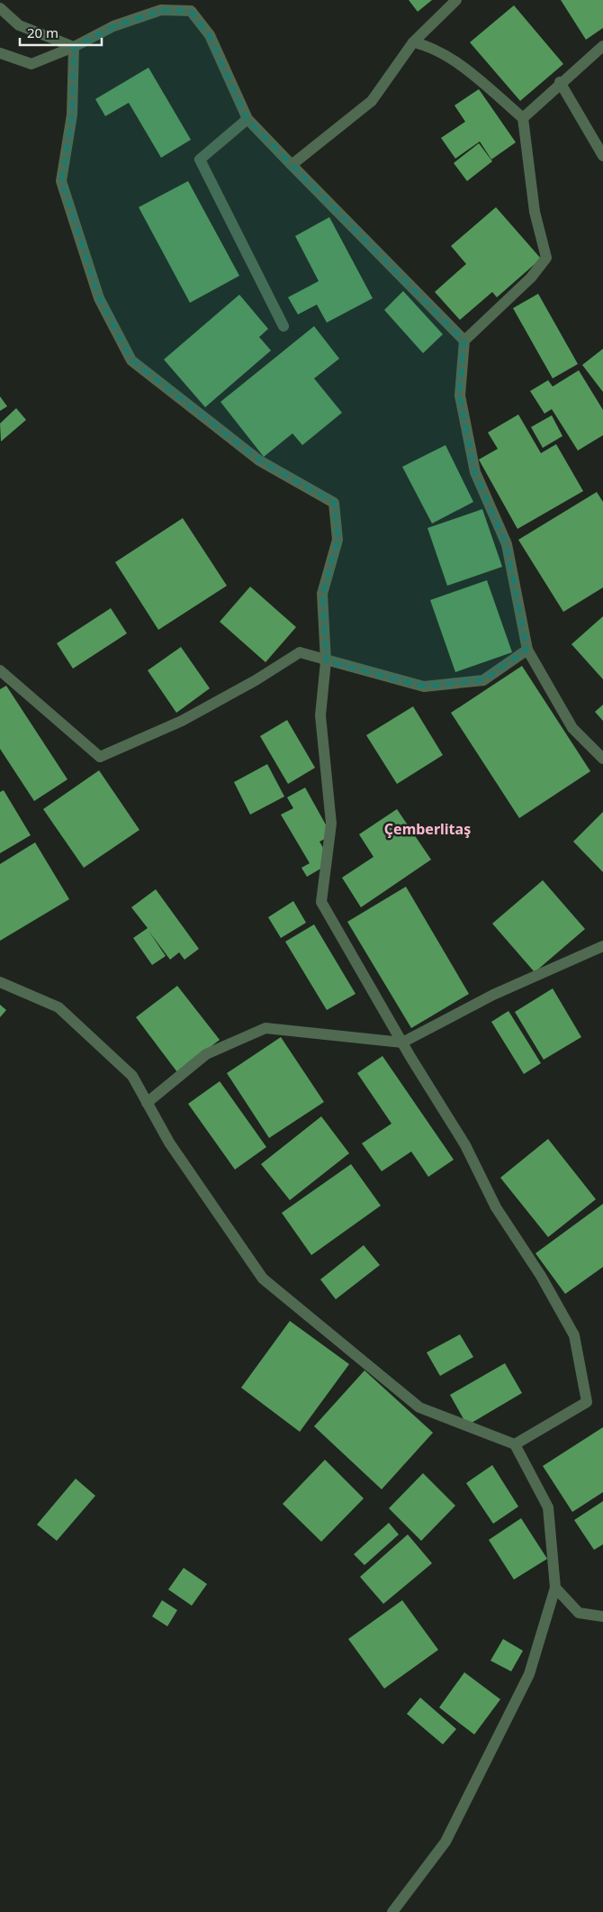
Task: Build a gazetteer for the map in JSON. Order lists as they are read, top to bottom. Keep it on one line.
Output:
{"districts":["Çemberlitaş"],"scale_bar":"20 m"}
